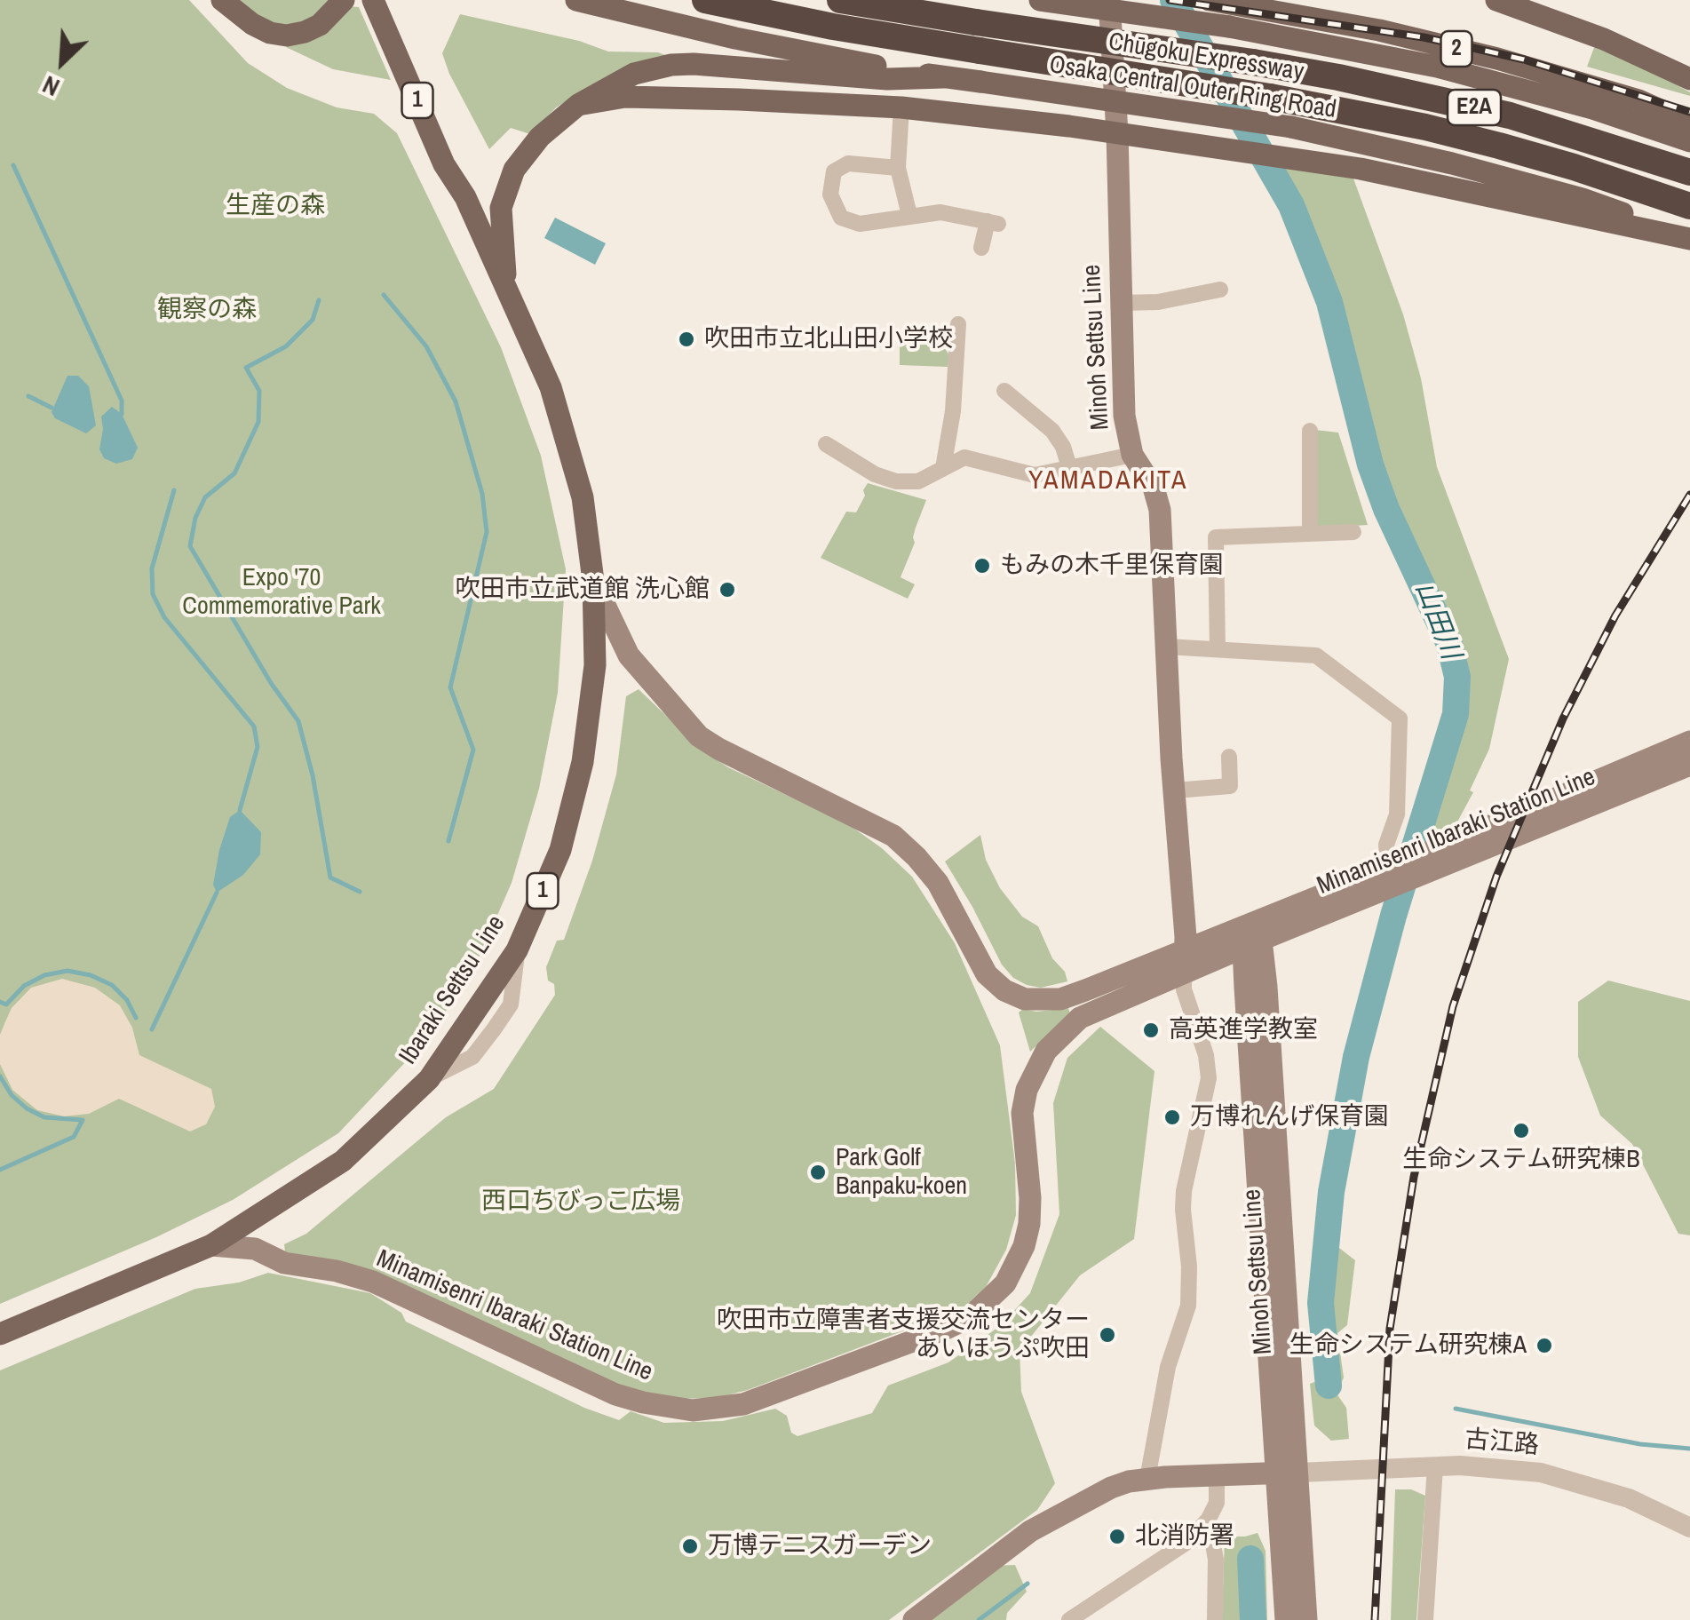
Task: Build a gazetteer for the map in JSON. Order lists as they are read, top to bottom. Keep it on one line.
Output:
{"streets":{"highway":["Chūgoku Expressway","E2A"],"main road":["2","Osaka Central Outer Ring Road","1","Minoh Settsu Line","Minamisenri Ibaraki Station Line","Ibaraki Settsu Line"],"street":["古江路"]},"crossings":[["Minoh Settsu Line","Minamisenri Ibaraki Station Line"],["Minoh Settsu Line","古江路"],["Minamisenri Ibaraki Station Line","Ibaraki Settsu Line"]],"districts":["YAMADAKITA"],"water":["山田川"],"parks":["生産の森","観察の森","Expo '70 Commemorative Park","西口ちびっこ広場"],"places":["吹田市立北山田小学校","もみの木千里保育園","吹田市立武道館 洗心館","高英進学教室","万博れんげ保育園","生命システム研究棟B","Park Golf Banpaku-koen","吹田市立障害者支援交流センター あいほうぷ吹田","生命システム研究棟A","北消防署","万博テニスガーデン"],"north":"bottom left"}
